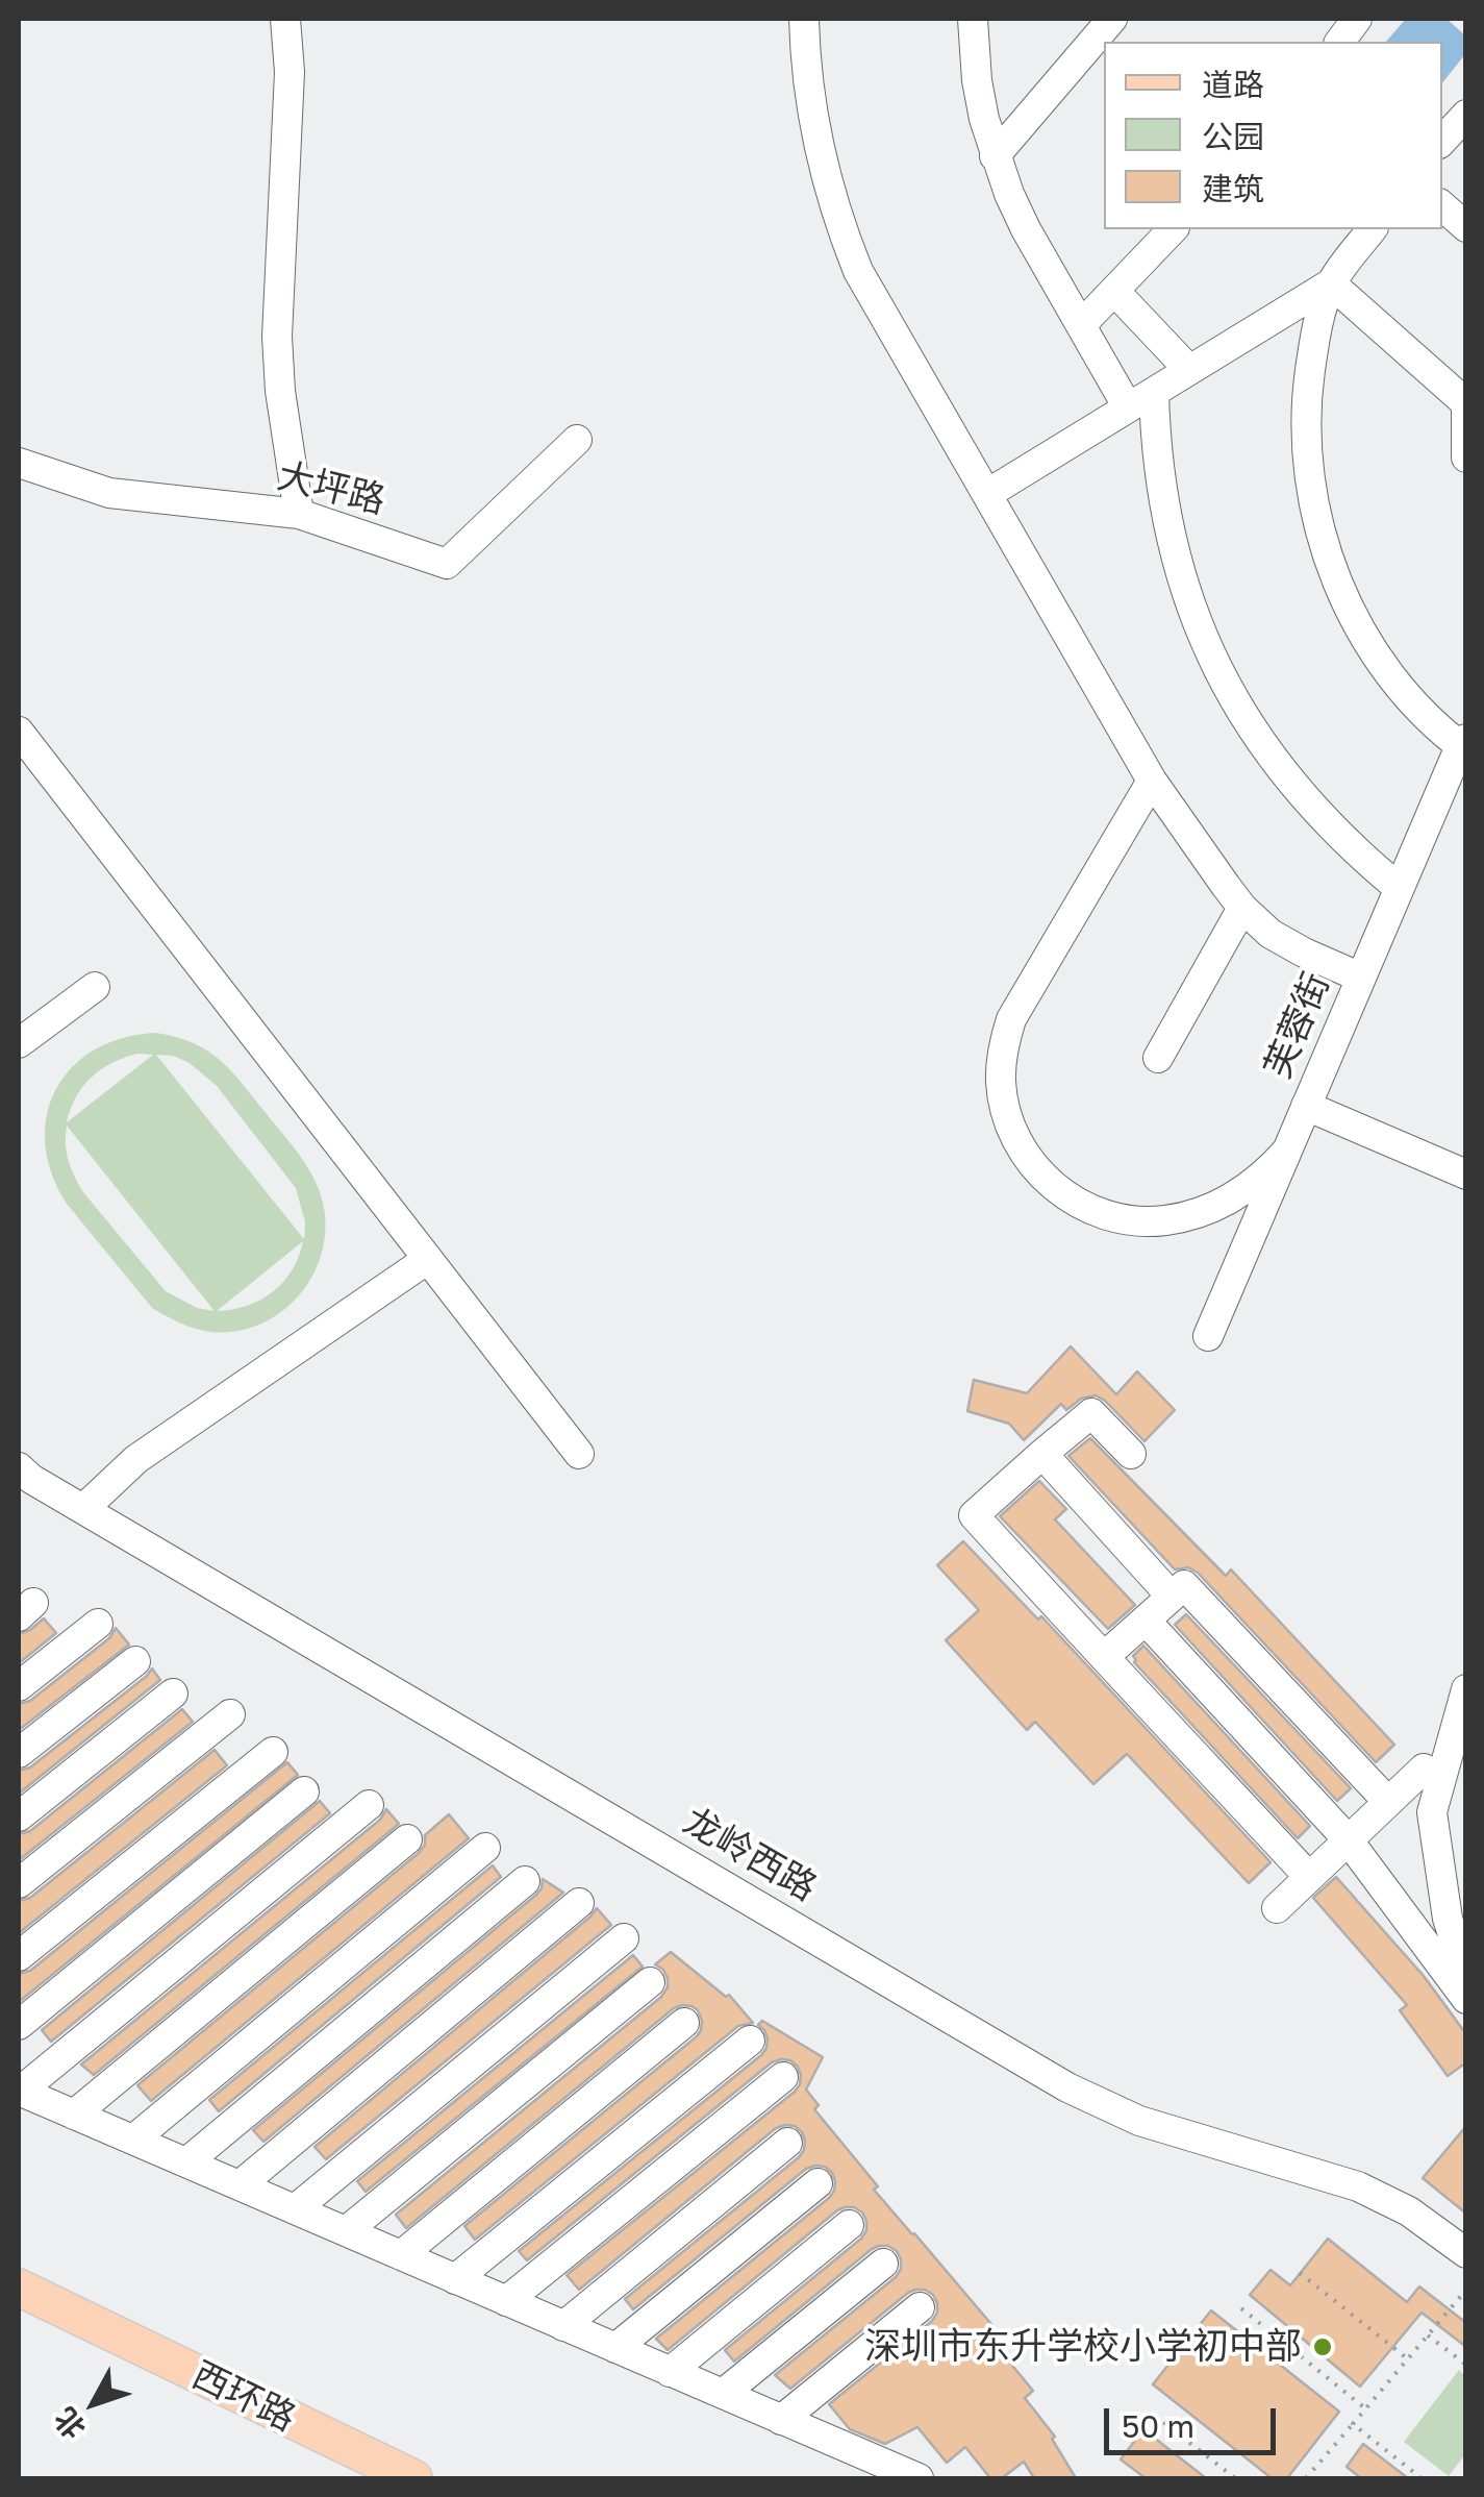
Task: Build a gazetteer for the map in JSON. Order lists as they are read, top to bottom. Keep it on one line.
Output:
{"streets":{"main road":["西环路"],"street":["大坪路","芙蓉街","龙岭西路"]},"places":["深圳市东升学校小学初中部"],"legend":["道路","公园","建筑"],"scale_bar":"50 m","north":"bottom left"}
